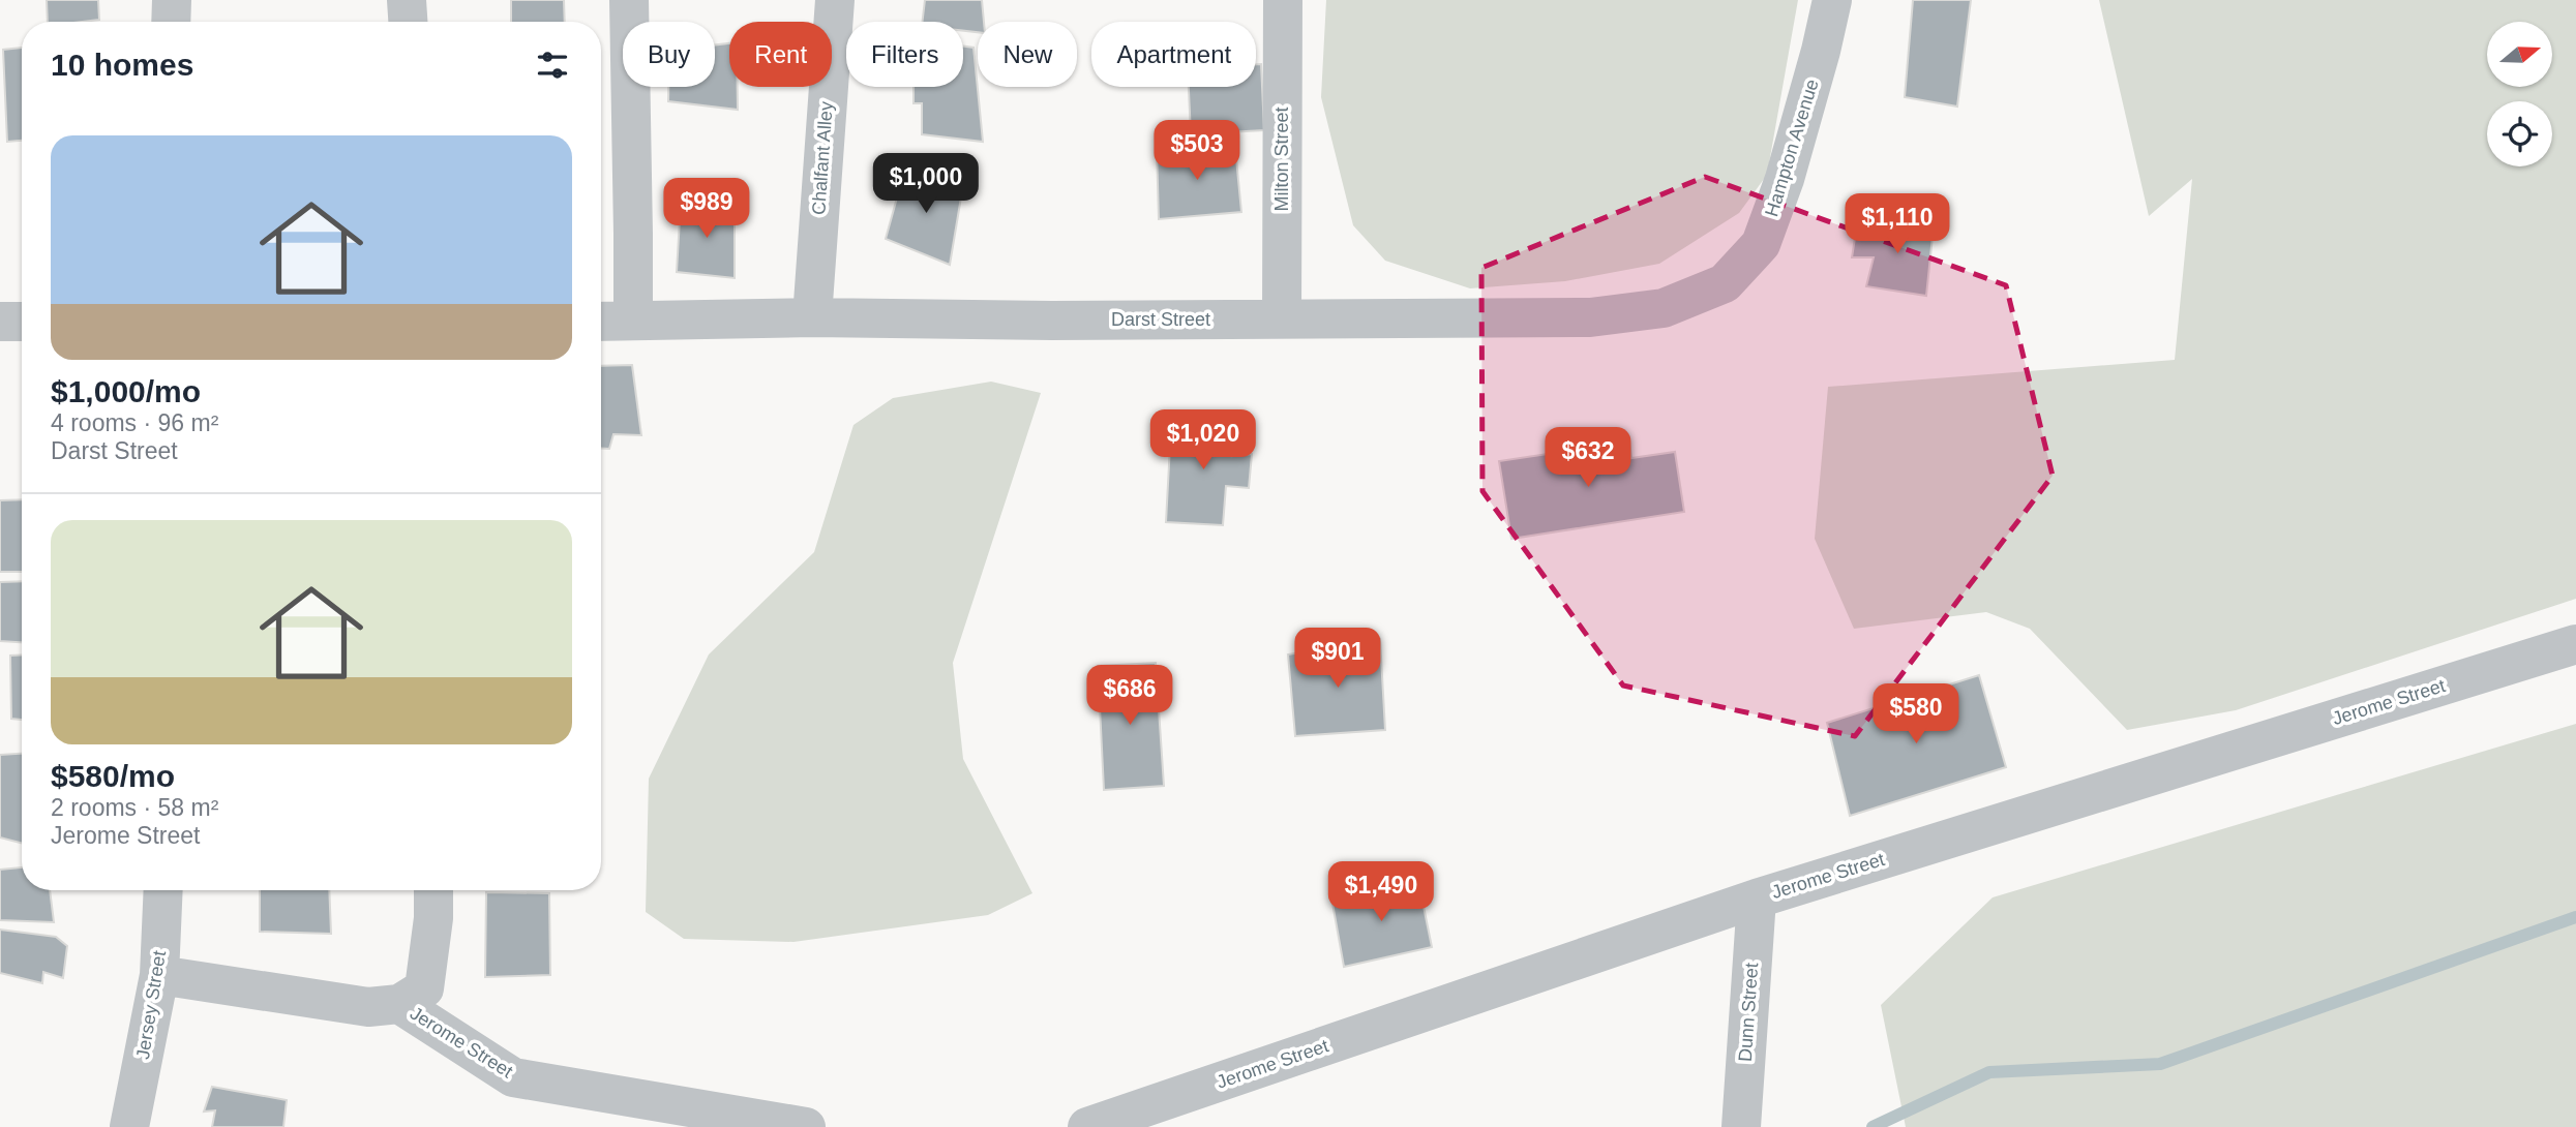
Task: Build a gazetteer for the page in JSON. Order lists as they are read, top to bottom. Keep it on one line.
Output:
{"streets":{"street":["Hampton Avenue","Chalfant Alley","Milton Street","Darst Street","Jerome Street","Jersey Street","Dunn Street"]},"crossings":[["Hampton Avenue","Darst Street"],["Chalfant Alley","Darst Street"],["Milton Street","Darst Street"],["Jerome Street","Jersey Street"],["Jerome Street","Dunn Street"]],"north":"right","page":{"chip":["Buy","Rent","Filters","New","Apartment"],"heading":"10 homes","list":[{"name":"$1,000/mo","note":"4 rooms · 96 m² · Darst Street"},{"name":"$580/mo","note":"2 rooms · 58 m² · Jerome Street"}],"price":["$503","$1,000","$989","$1,110","$1,020","$632","$901","$686","$580","$1,490"]}}
